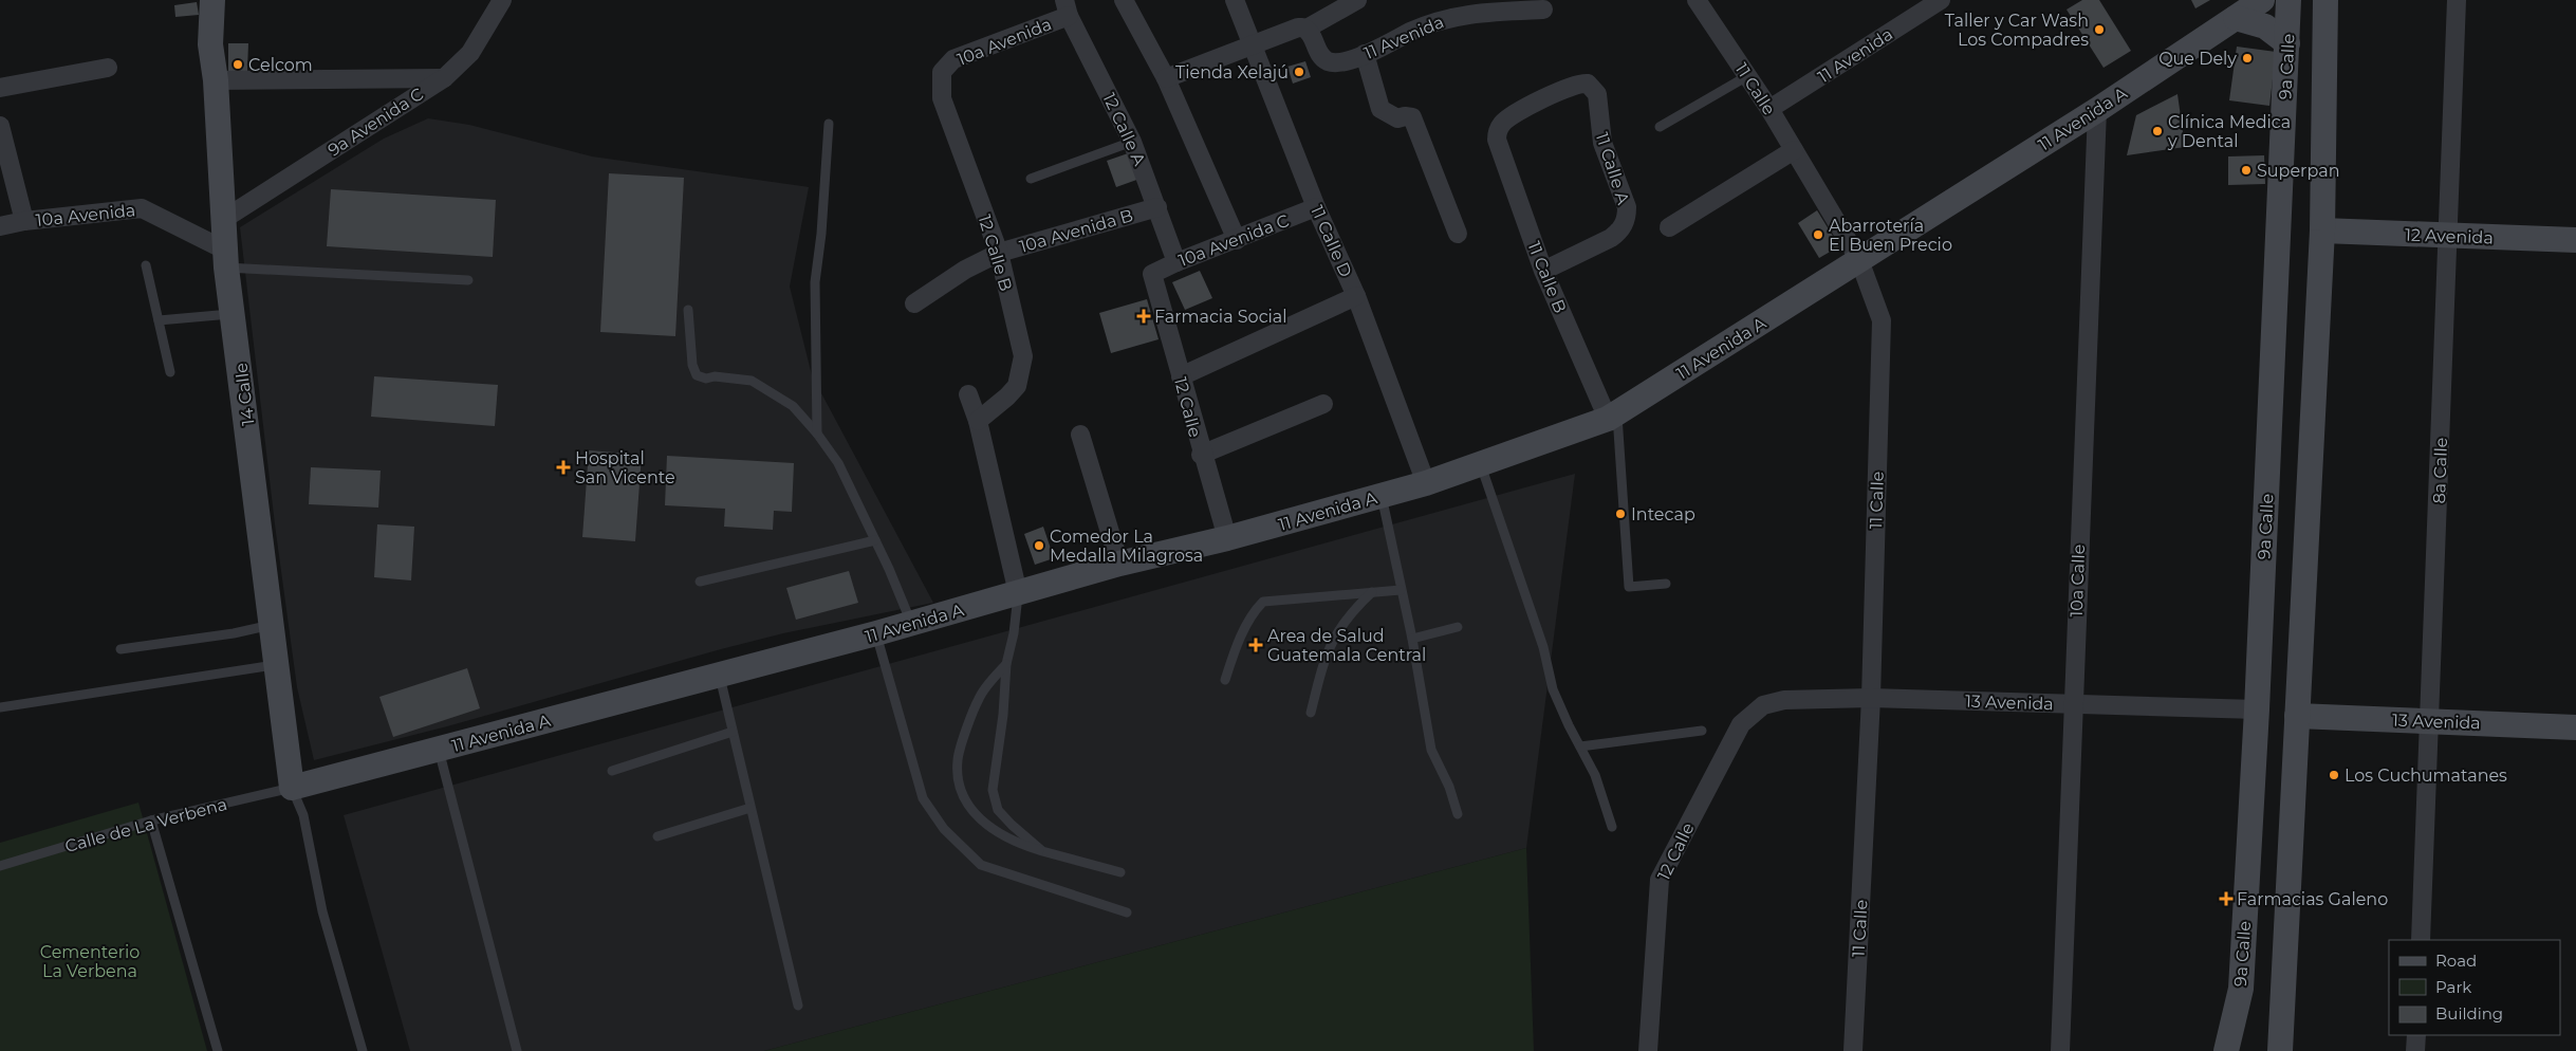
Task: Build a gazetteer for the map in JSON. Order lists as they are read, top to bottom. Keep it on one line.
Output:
{"streets":{"street":["11 Avenida","10a Avenida","9a Calle","11 Calle","11 Avenida A","9a Avenida C","12 Calle A","11 Calle A","10a Avenida B","12 Avenida","10a Avenida C","11 Calle D","12 Calle B","11 Calle B","14 Calle","12 Calle","8a Calle","10a Calle","13 Avenida"],"lane":["Calle de La Verbena"]},"crossings":[["11 Avenida","11 Calle"],["10a Avenida","12 Calle A"],["10a Avenida","12 Calle B"],["10a Avenida","14 Calle"],["9a Calle","13 Avenida"],["11 Calle","11 Avenida A"],["11 Calle","13 Avenida"],["11 Avenida A","11 Calle D"],["11 Avenida A","11 Calle B"],["11 Avenida A","14 Calle"],["11 Avenida A","12 Calle"],["11 Avenida A","10a Calle"],["11 Avenida A","Calle de La Verbena"],["9a Avenida C","14 Calle"],["12 Calle A","10a Avenida B"],["12 Calle A","10a Avenida C"],["11 Calle A","11 Calle B"],["10a Avenida B","12 Calle B"],["12 Avenida","8a Calle"],["10a Avenida C","11 Calle D"],["10a Avenida C","12 Calle"],["14 Calle","Calle de La Verbena"],["12 Calle","13 Avenida"],["8a Calle","13 Avenida"],["10a Calle","13 Avenida"]],"parks":["Cementerio La Verbena"],"places":{"other":["Taller y Car Wash Los Compadres","Que Dely","Celcom","Tienda Xelajú","Clínica Medica y Dental","Superpan","Abarrotería El Buen Precio","Intecap","Comedor La Medalla Milagrosa","Los Cuchumatanes"],"health":["Farmacia Social","Hospital San Vicente","Area de Salud Guatemala Central","Farmacias Galeno"]},"legend":["Road","Park","Building"]}
